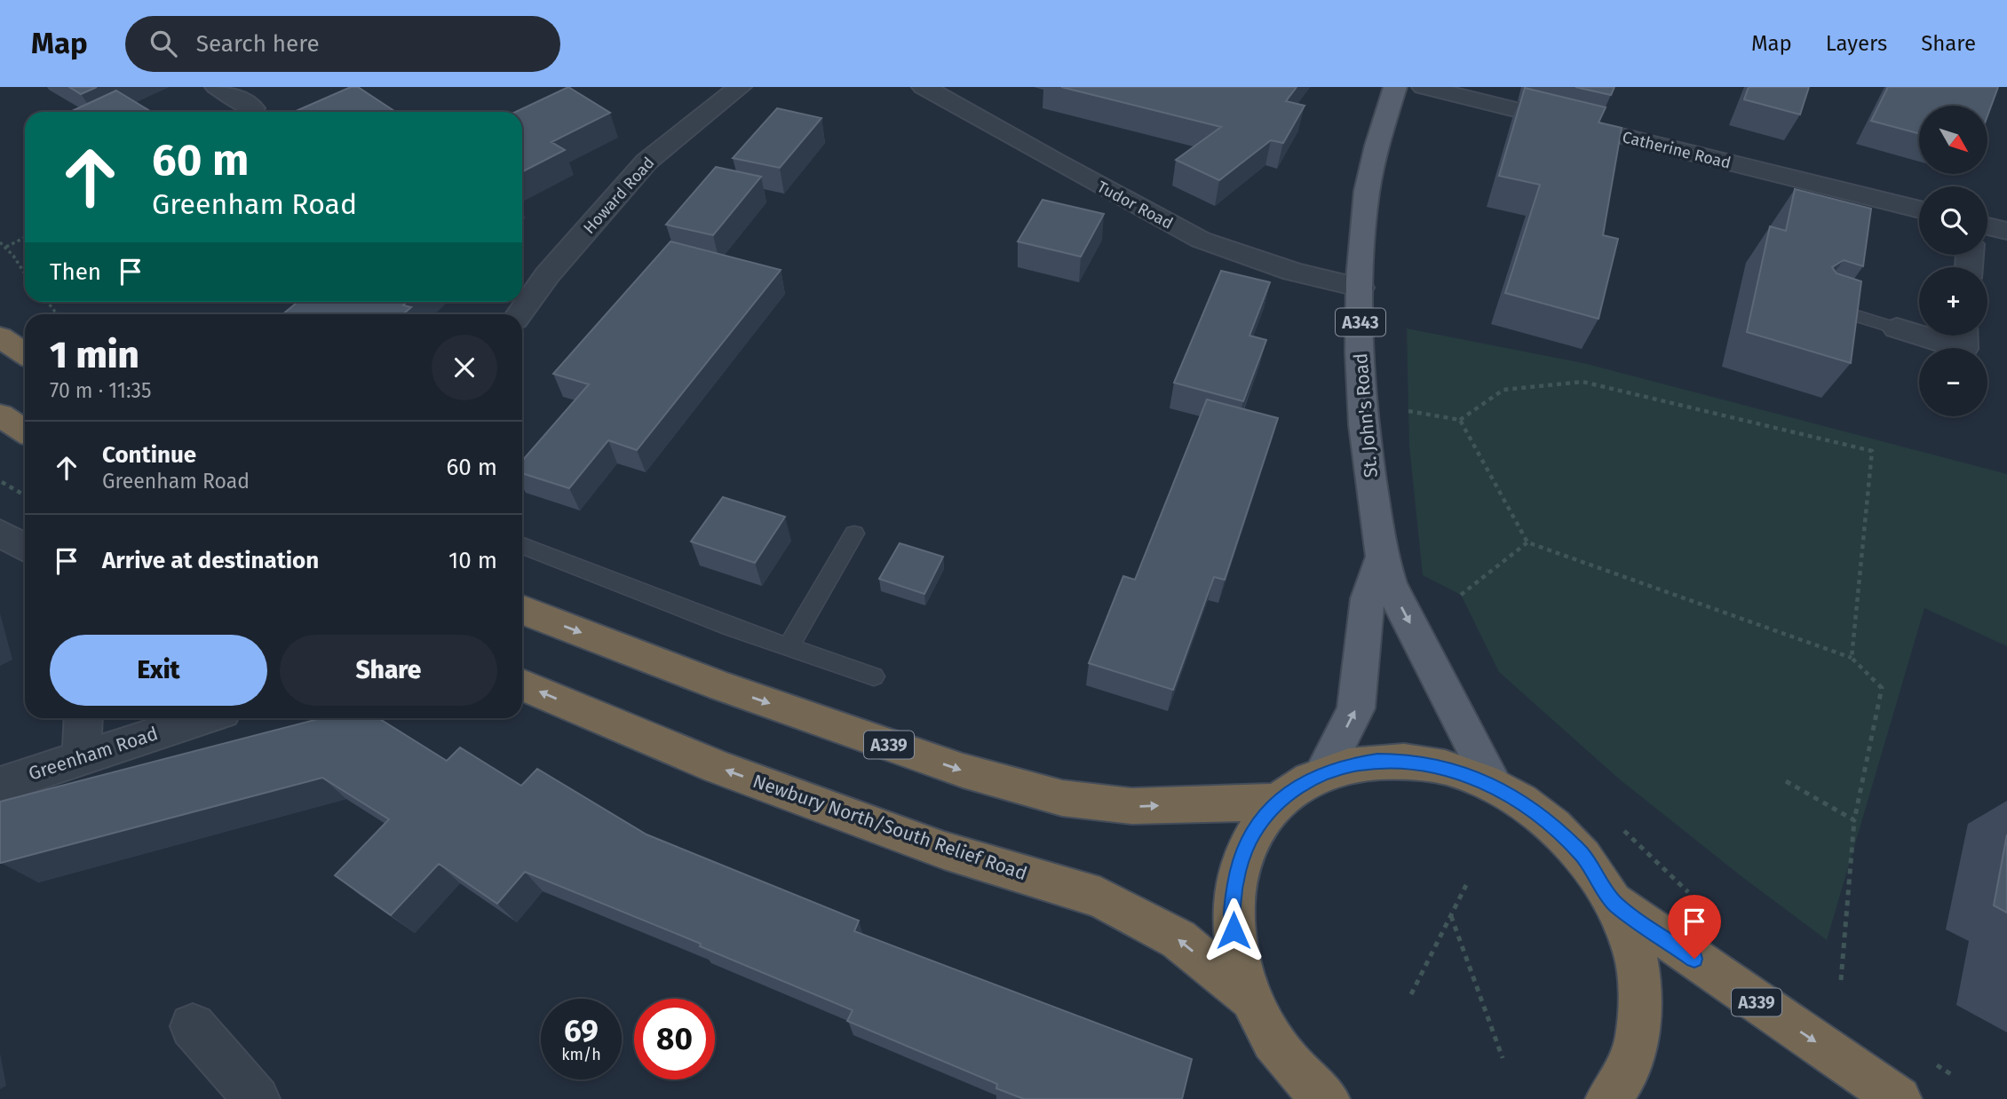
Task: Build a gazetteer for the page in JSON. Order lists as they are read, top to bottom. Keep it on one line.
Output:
{"streets":{"highway":["A339","Newbury North/South Relief Road"],"main road":["A343","St. John's Road"],"street":["Catherine Road","Howard Road","Tudor Road","Greenham Road"]},"crossings":[["Tudor Road","St. John's Road"]],"north":"bottom right","page":{"header":"Map","search":"Search here","nav":["Map","Layers","Share"],"map_buttons":["+","−"],"turn":["60 m","Greenham Road"],"then":"Then","heading":["1 min","70 m · 11:35"],"list":[{"name":"Continue","note":"Greenham Road","value":"60 m"},{"name":"Arrive at destination","value":"10 m"}],"buttons":["Exit","Share"],"speed":"69 km/h","limit":"80"}}
